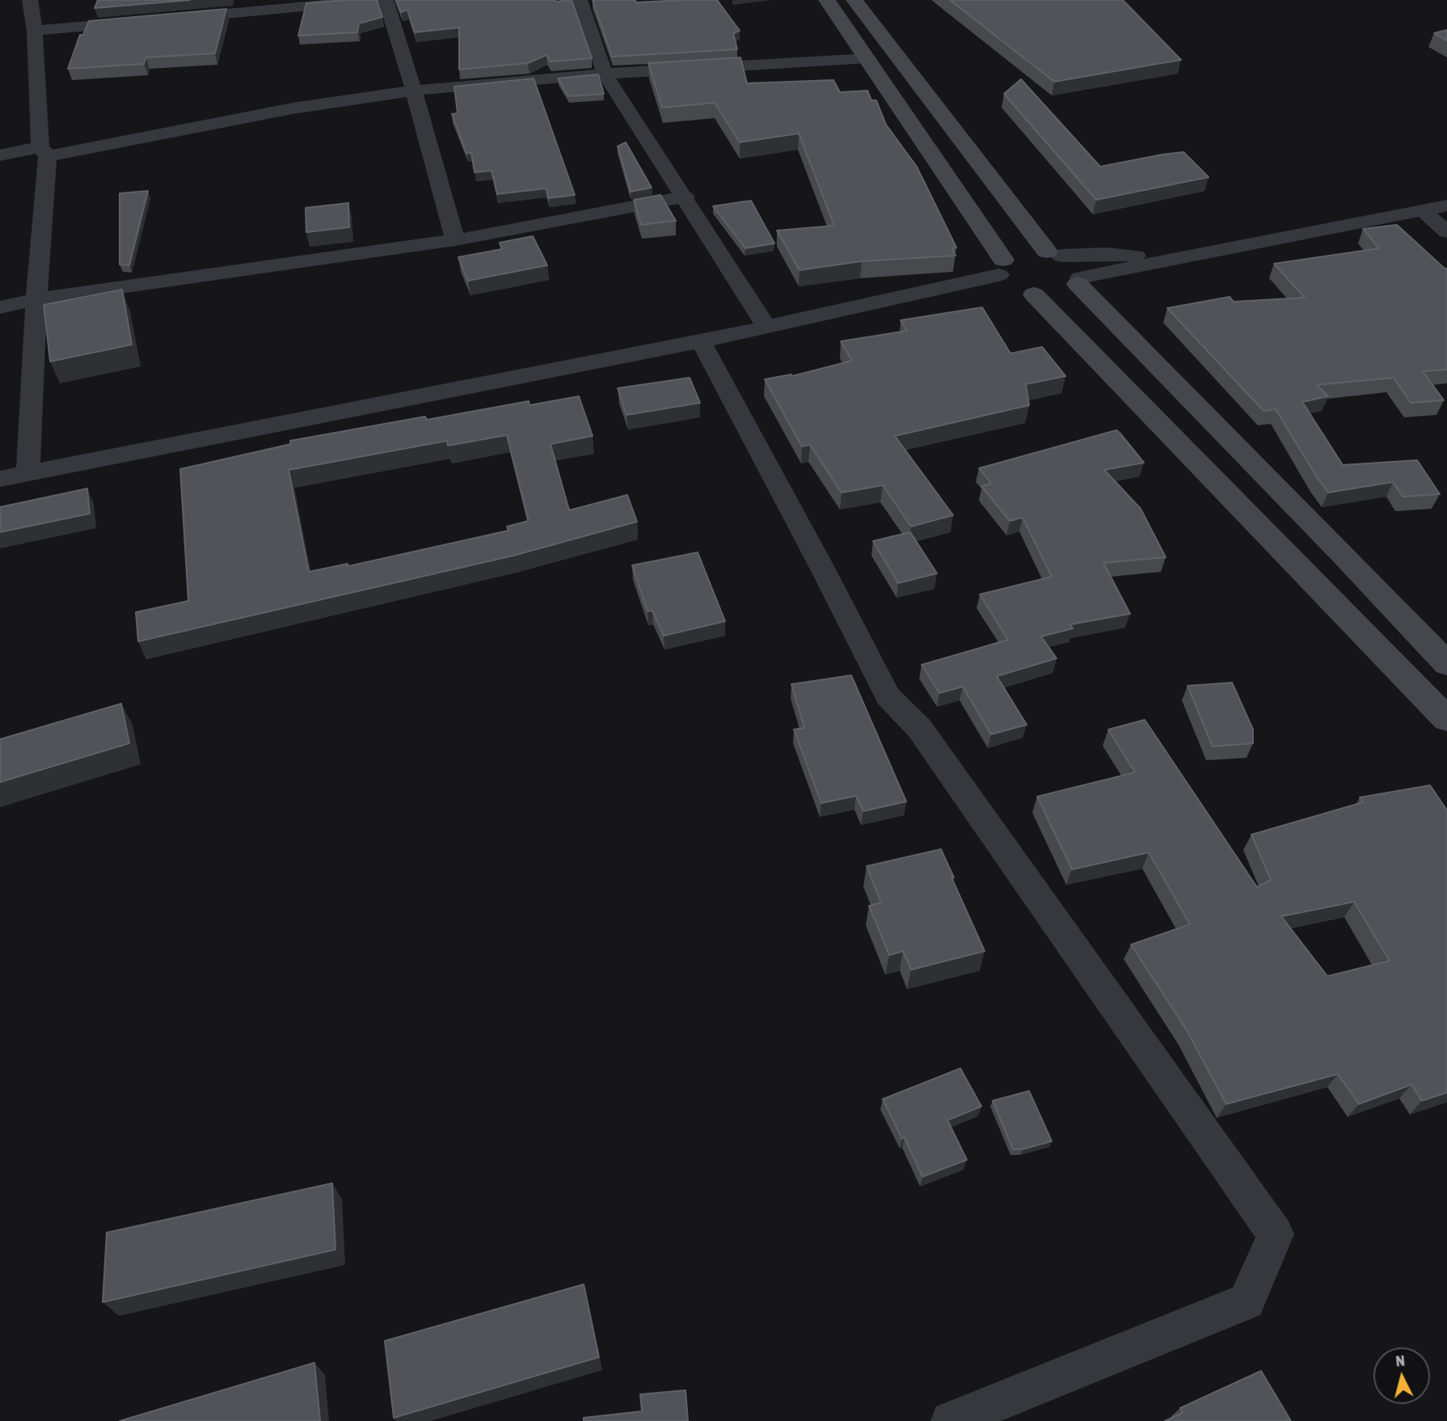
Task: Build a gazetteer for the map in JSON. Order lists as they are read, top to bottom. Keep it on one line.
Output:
{"north":"top"}
